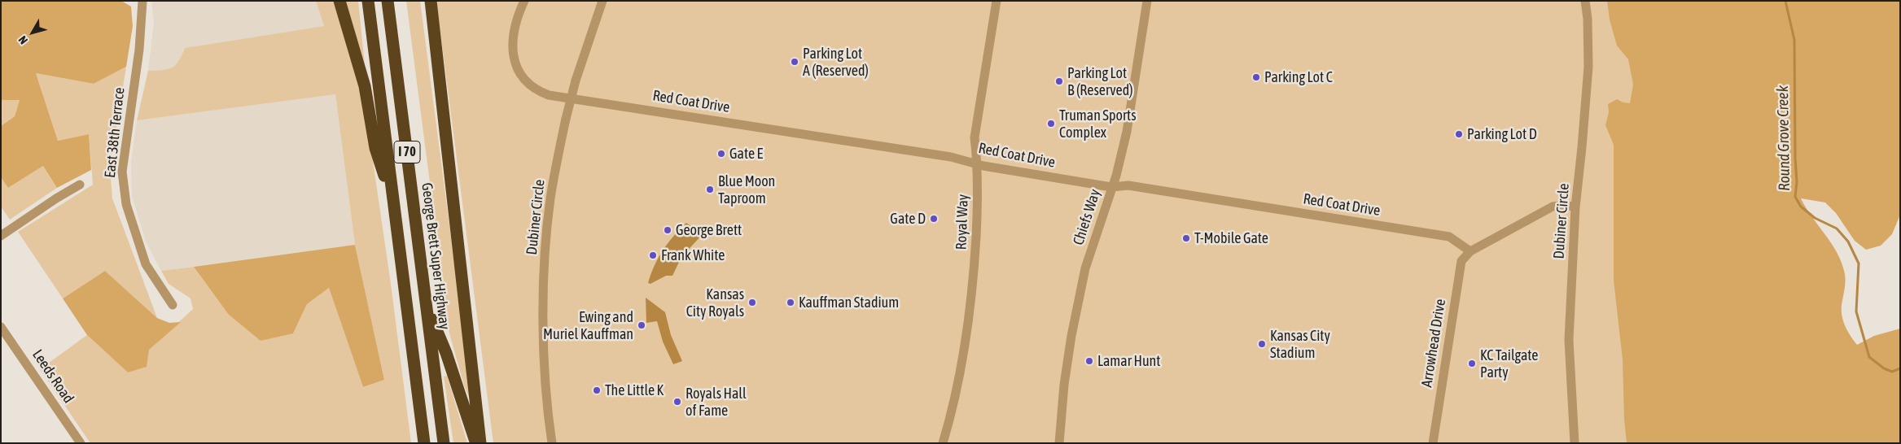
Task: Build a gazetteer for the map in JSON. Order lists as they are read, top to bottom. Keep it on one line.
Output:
{"streets":{"highway":["I 70","George Brett Super Highway"],"street":["Red Coat Drive","East 38th Terrace","Dubiner Circle","Chiefs Way","Royal Way","Arrowhead Drive","Leeds Road"]},"crossings":[["Red Coat Drive","Chiefs Way"],["Red Coat Drive","Royal Way"],["Red Coat Drive","Arrowhead Drive"]],"water":["Round Grove Creek"],"places":["Parking Lot A (Reserved)","Parking Lot C","Parking Lot B (Reserved)","Truman Sports Complex","Parking Lot D","Gate E","Blue Moon Taproom","Gate D","George Brett","T-Mobile Gate","Frank White","Kansas City Royals","Kauffman Stadium","Ewing and Muriel Kauffman","Kansas City Stadium","Lamar Hunt","KC Tailgate Party","The Little K","Royals Hall of Fame"],"north":"bottom left"}
